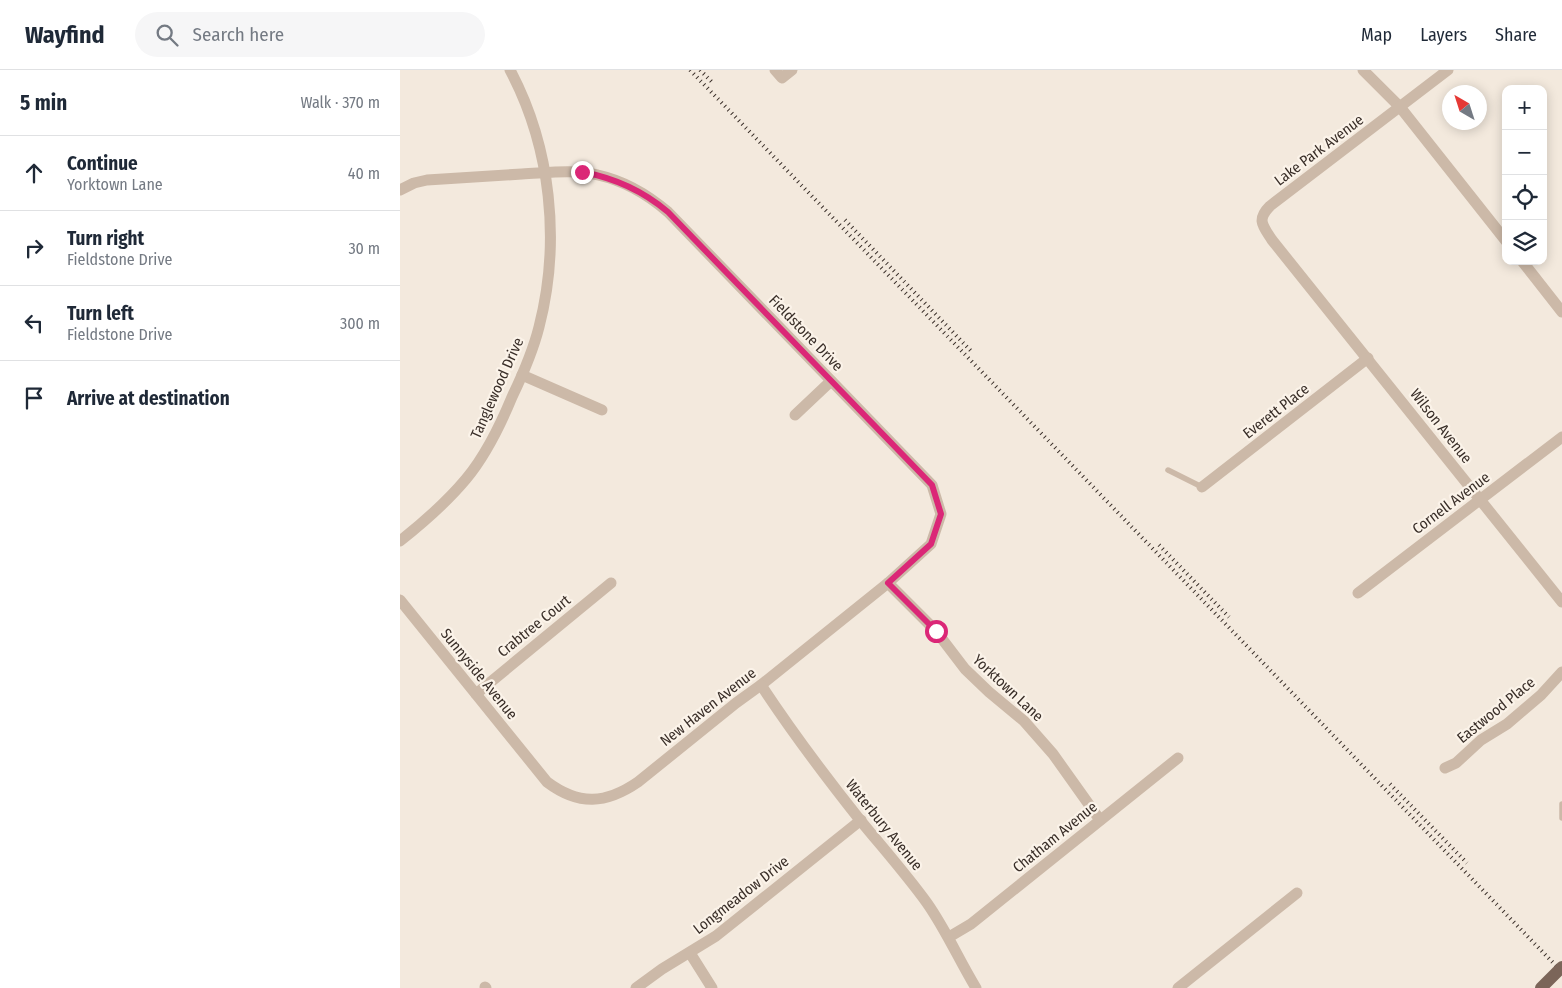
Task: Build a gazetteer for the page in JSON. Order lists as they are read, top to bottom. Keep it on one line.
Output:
{"streets":{"street":["Lake Park Avenue","Fieldstone Drive","Tanglewood Drive","Everett Place","Wilson Avenue","Cornell Avenue","Crabtree Court","Sunnyside Avenue","Yorktown Lane","New Haven Avenue","Eastwood Place","Waterbury Avenue","Chatham Avenue","Longmeadow Drive"]},"crossings":[["Lake Park Avenue","Wilson Avenue"],["Fieldstone Drive","Tanglewood Drive"],["Fieldstone Drive","Yorktown Lane"],["Fieldstone Drive","New Haven Avenue"],["Everett Place","Wilson Avenue"],["Wilson Avenue","Cornell Avenue"],["Crabtree Court","Sunnyside Avenue"],["Sunnyside Avenue","New Haven Avenue"],["Yorktown Lane","New Haven Avenue"],["Yorktown Lane","Chatham Avenue"],["New Haven Avenue","Waterbury Avenue"],["Waterbury Avenue","Chatham Avenue"],["Waterbury Avenue","Longmeadow Drive"]],"north":"top left","page":{"header":"Wayfind","search":"Search here","nav":["Map","Layers","Share"],"heading":["5 min","Walk · 370 m"],"map_buttons":["+","−"],"list":[["Continue","Yorktown Lane","40 m"],["Turn right","Fieldstone Drive","30 m"],["Turn left","Fieldstone Drive","300 m"],"Arrive at destination"]}}
